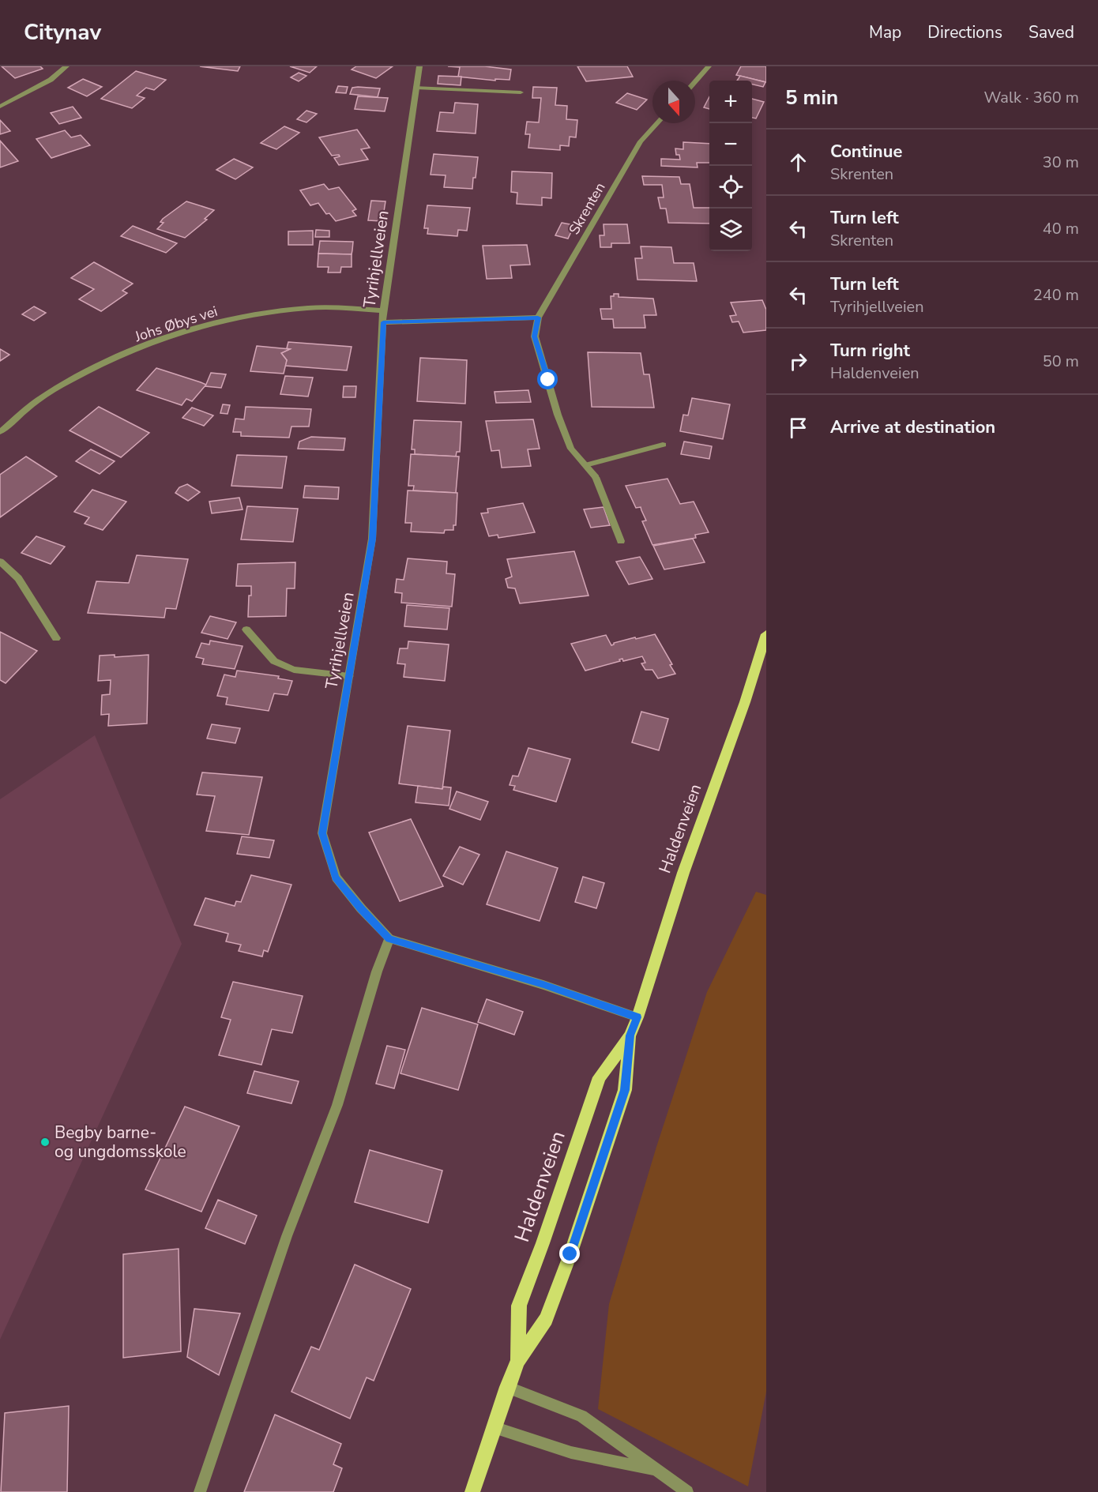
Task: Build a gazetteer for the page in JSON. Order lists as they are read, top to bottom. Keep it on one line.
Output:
{"streets":{"main road":["Haldenveien"],"street":["Skrenten","Tyrihjellveien","Johs Øbys vei"]},"crossings":[["Tyrihjellveien","Johs Øbys vei"],["Tyrihjellveien","Haldenveien"]],"places":["Begby barne- og ungdomsskole"],"north":"bottom","page":{"header":"Citynav","nav":["Map","Directions","Saved"],"heading":["5 min","Walk · 360 m"],"map_buttons":["+","−"],"list":[["Continue","Skrenten","30 m"],["Turn left","Skrenten","40 m"],["Turn left","Tyrihjellveien","240 m"],["Turn right","Haldenveien","50 m"],"Arrive at destination"]}}
